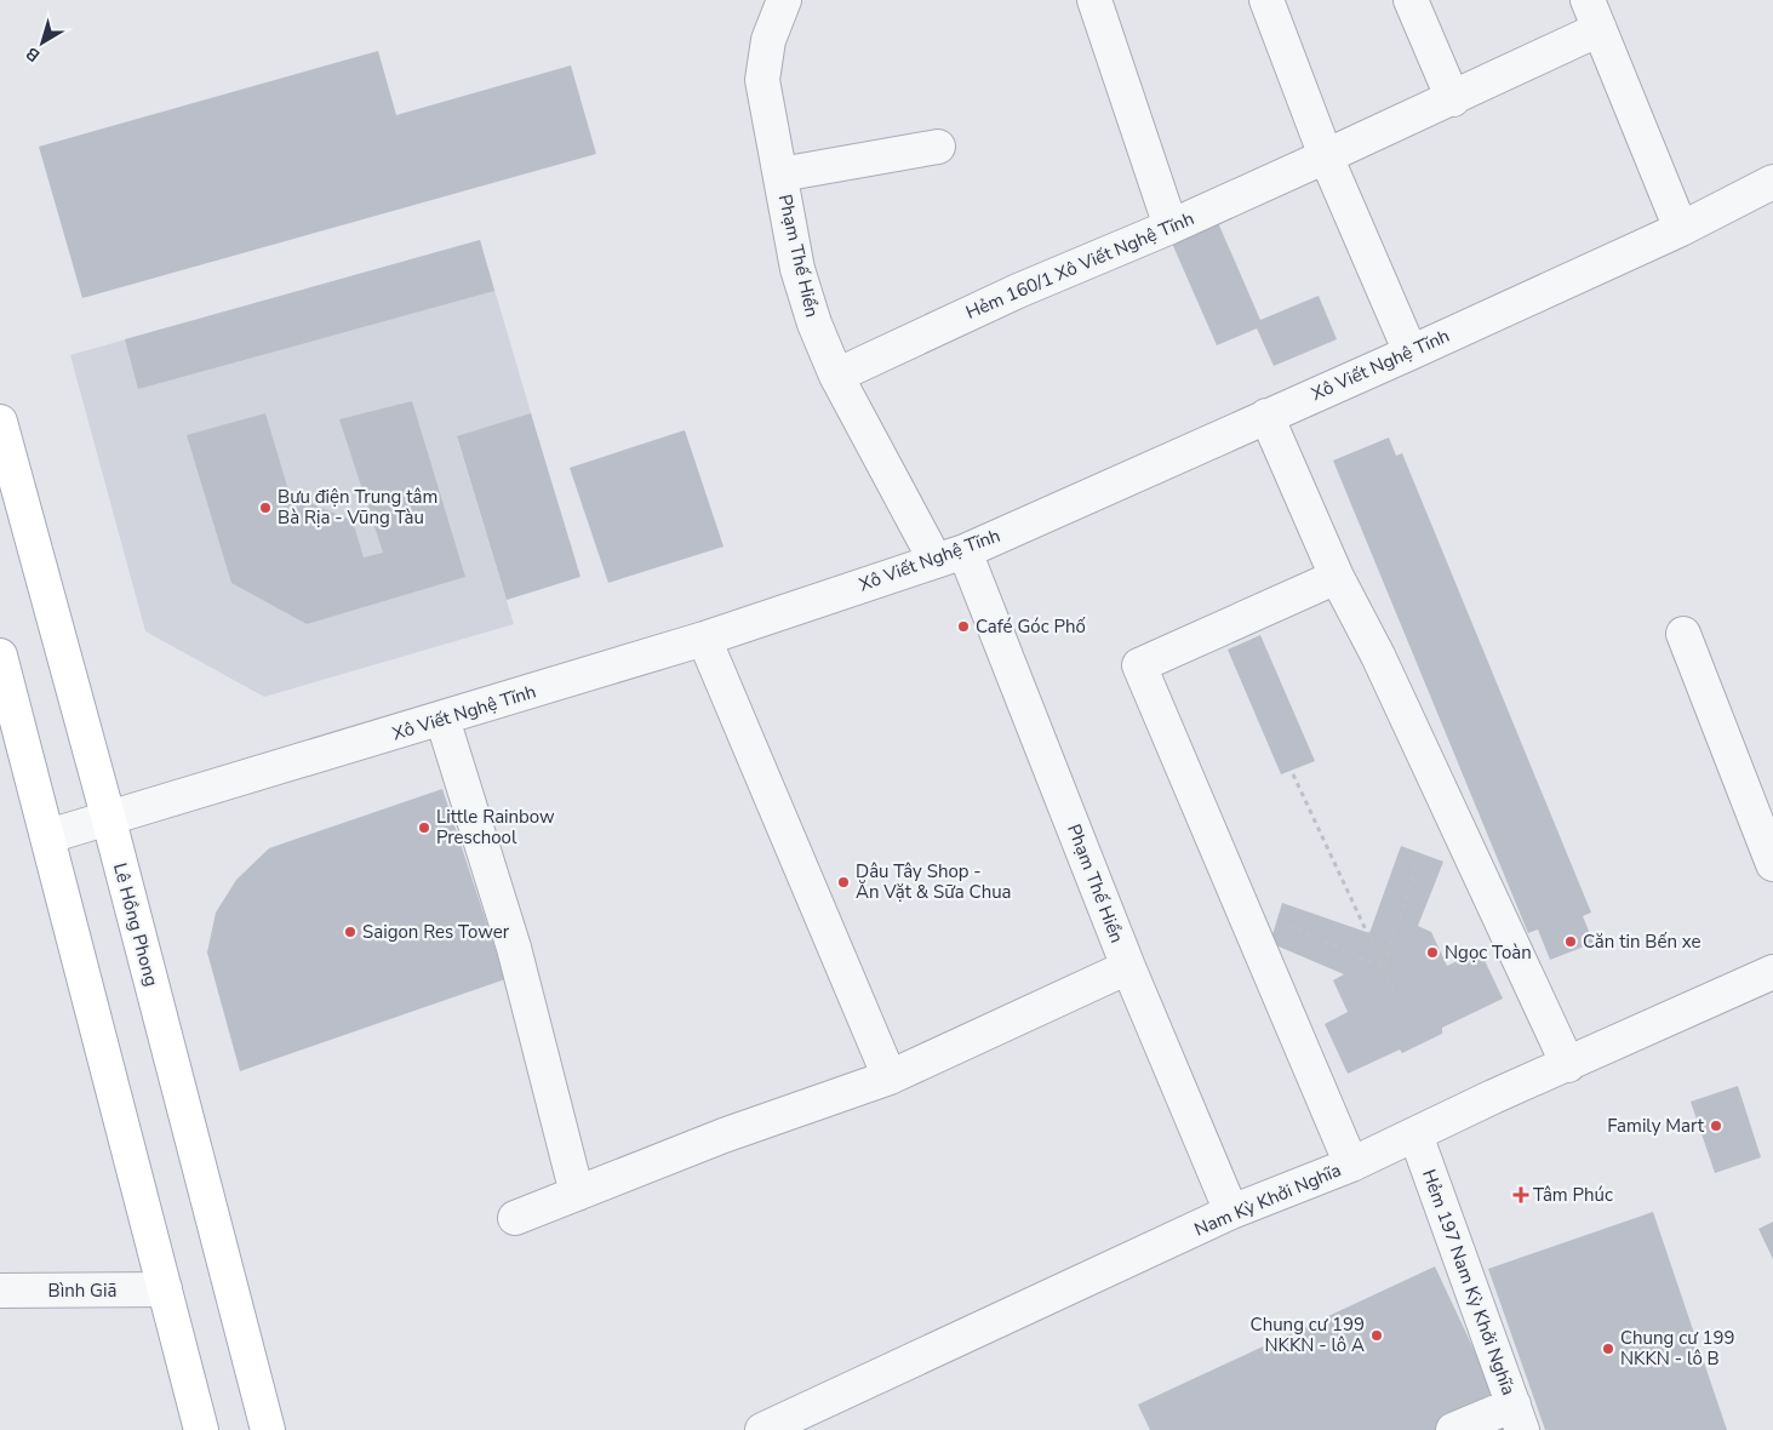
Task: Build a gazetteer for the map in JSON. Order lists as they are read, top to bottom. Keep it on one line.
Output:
{"streets":{"main road":["Lê Hồng Phong"],"street":["Phạm Thế Hiển","Hẻm 160/1 Xô Viết Nghệ Tĩnh","Xô Viết Nghệ Tĩnh","Nam Kỳ Khởi Nghĩa","Hẻm 197 Nam Kỳ Khởi Nghĩa","Bình Giã"]},"crossings":[["Phạm Thế Hiển","Hẻm 160/1 Xô Viết Nghệ Tĩnh"],["Phạm Thế Hiển","Xô Viết Nghệ Tĩnh"],["Phạm Thế Hiển","Nam Kỳ Khởi Nghĩa"],["Xô Viết Nghệ Tĩnh","Lê Hồng Phong"],["Nam Kỳ Khởi Nghĩa","Hẻm 197 Nam Kỳ Khởi Nghĩa"]],"places":{"other":["Bưu điện Trung tâm Bà Rịa - Vũng Tàu","Café Góc Phố","Little Rainbow Preschool","Dâu Tây Shop - Ăn Vặt & Sữa Chua","Saigon Res Tower","Căn tin Bến xe","Ngọc Toàn","Family Mart","Chung cư 199 NKKN - lô A","Chung cư 199 NKKN - lô B"],"health":["Tâm Phúc"]},"north":"bottom left"}
